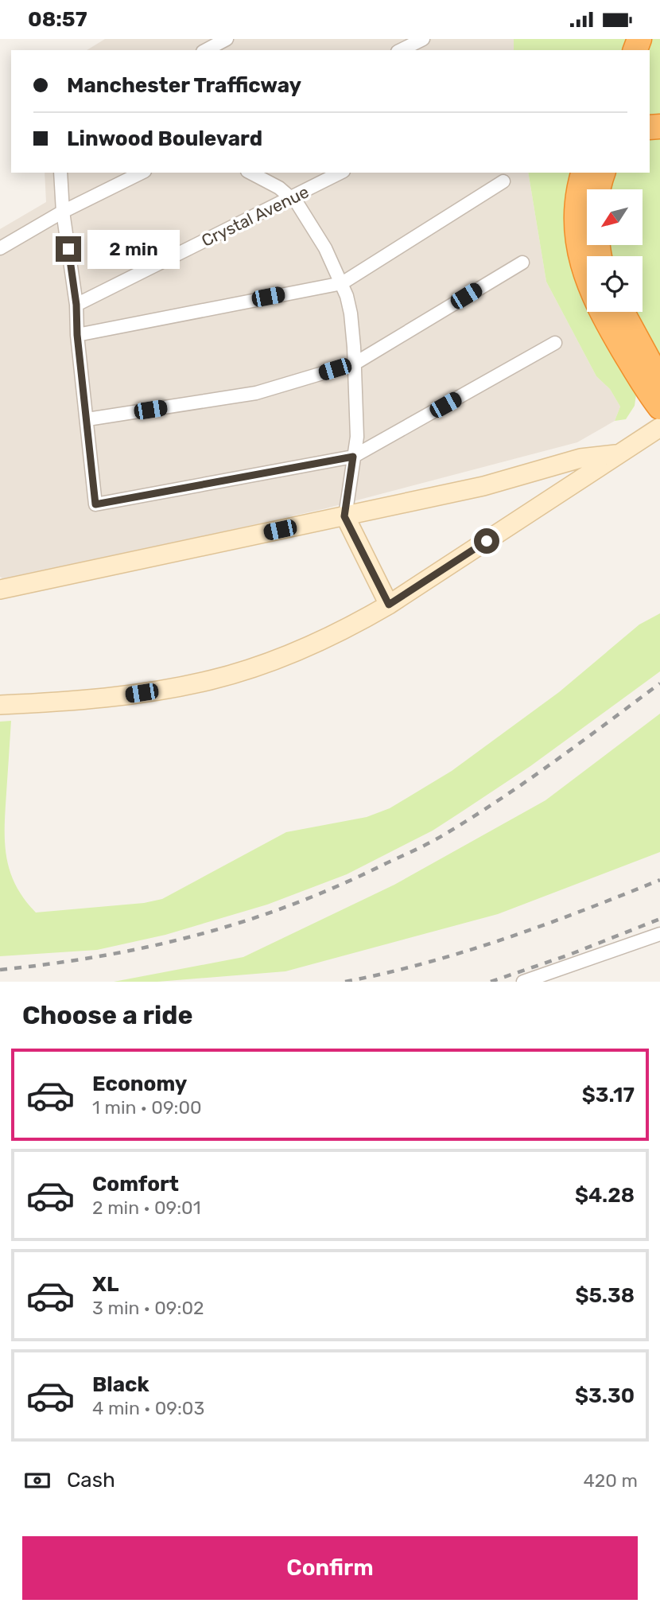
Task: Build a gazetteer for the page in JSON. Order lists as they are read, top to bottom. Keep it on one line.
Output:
{"streets":{"street":["Crystal Avenue"]},"north":"bottom left","page":{"status":"08:57","banner":["Manchester Trafficway","Linwood Boulevard"],"bubble":"2 min","heading":"Choose a ride","list":[{"name":"Economy","note":"1 min · 09:00","value":"$3.17"},{"name":"Comfort","note":"2 min · 09:01","value":"$4.28"},{"name":"XL","note":"3 min · 09:02","value":"$5.38"},{"name":"Black","note":"4 min · 09:03","value":"$3.30"}],"pay":["Cash","420 m"],"buttons":"Confirm"}}
